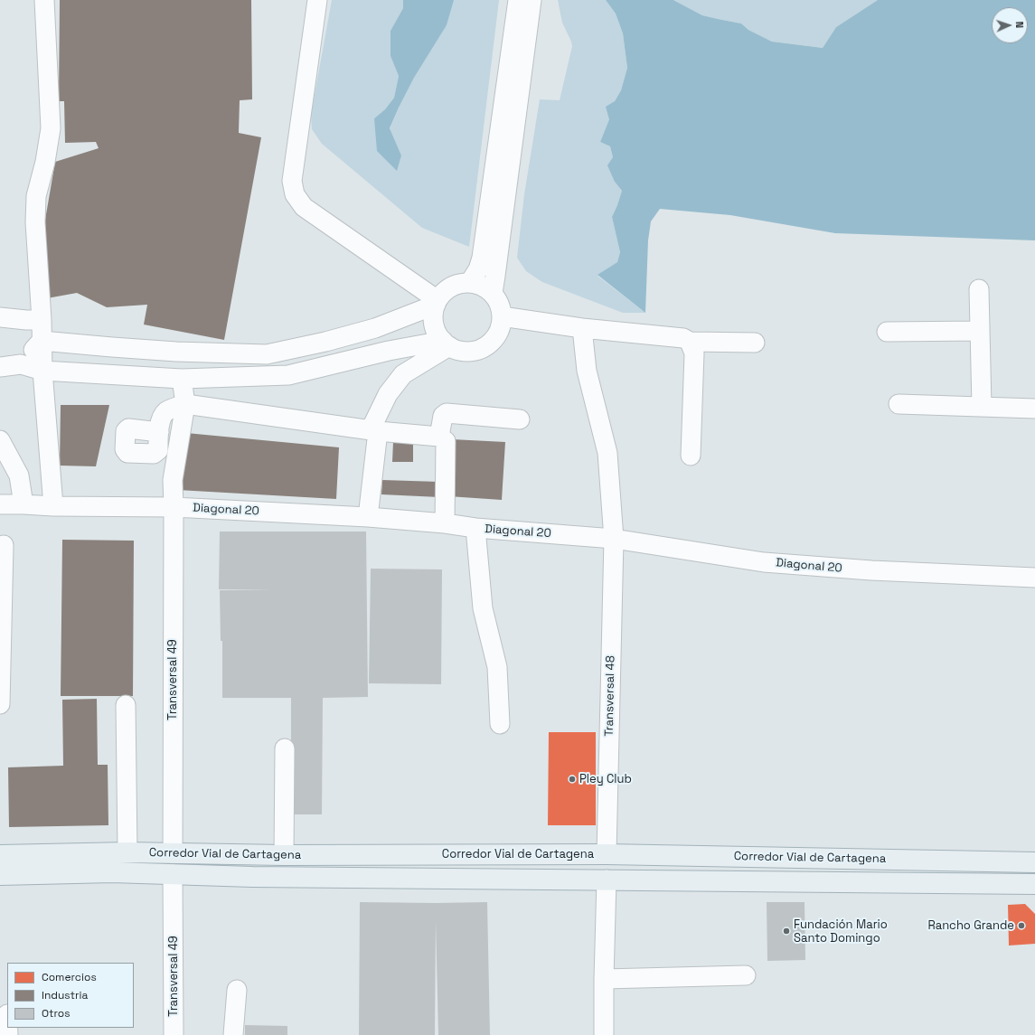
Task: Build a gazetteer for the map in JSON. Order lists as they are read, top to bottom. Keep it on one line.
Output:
{"streets":{"main road":["Corredor Vial de Cartagena"],"street":["Diagonal 20","Transversal 49","Transversal 48"]},"crossings":[["Diagonal 20","Transversal 49"],["Diagonal 20","Transversal 48"],["Transversal 49","Corredor Vial de Cartagena"],["Transversal 48","Corredor Vial de Cartagena"]],"places":["Pley Club","Rancho Grande","Fundación Mario Santo Domingo"],"legend":["Comercios","Industria","Otros"],"north":"right"}
